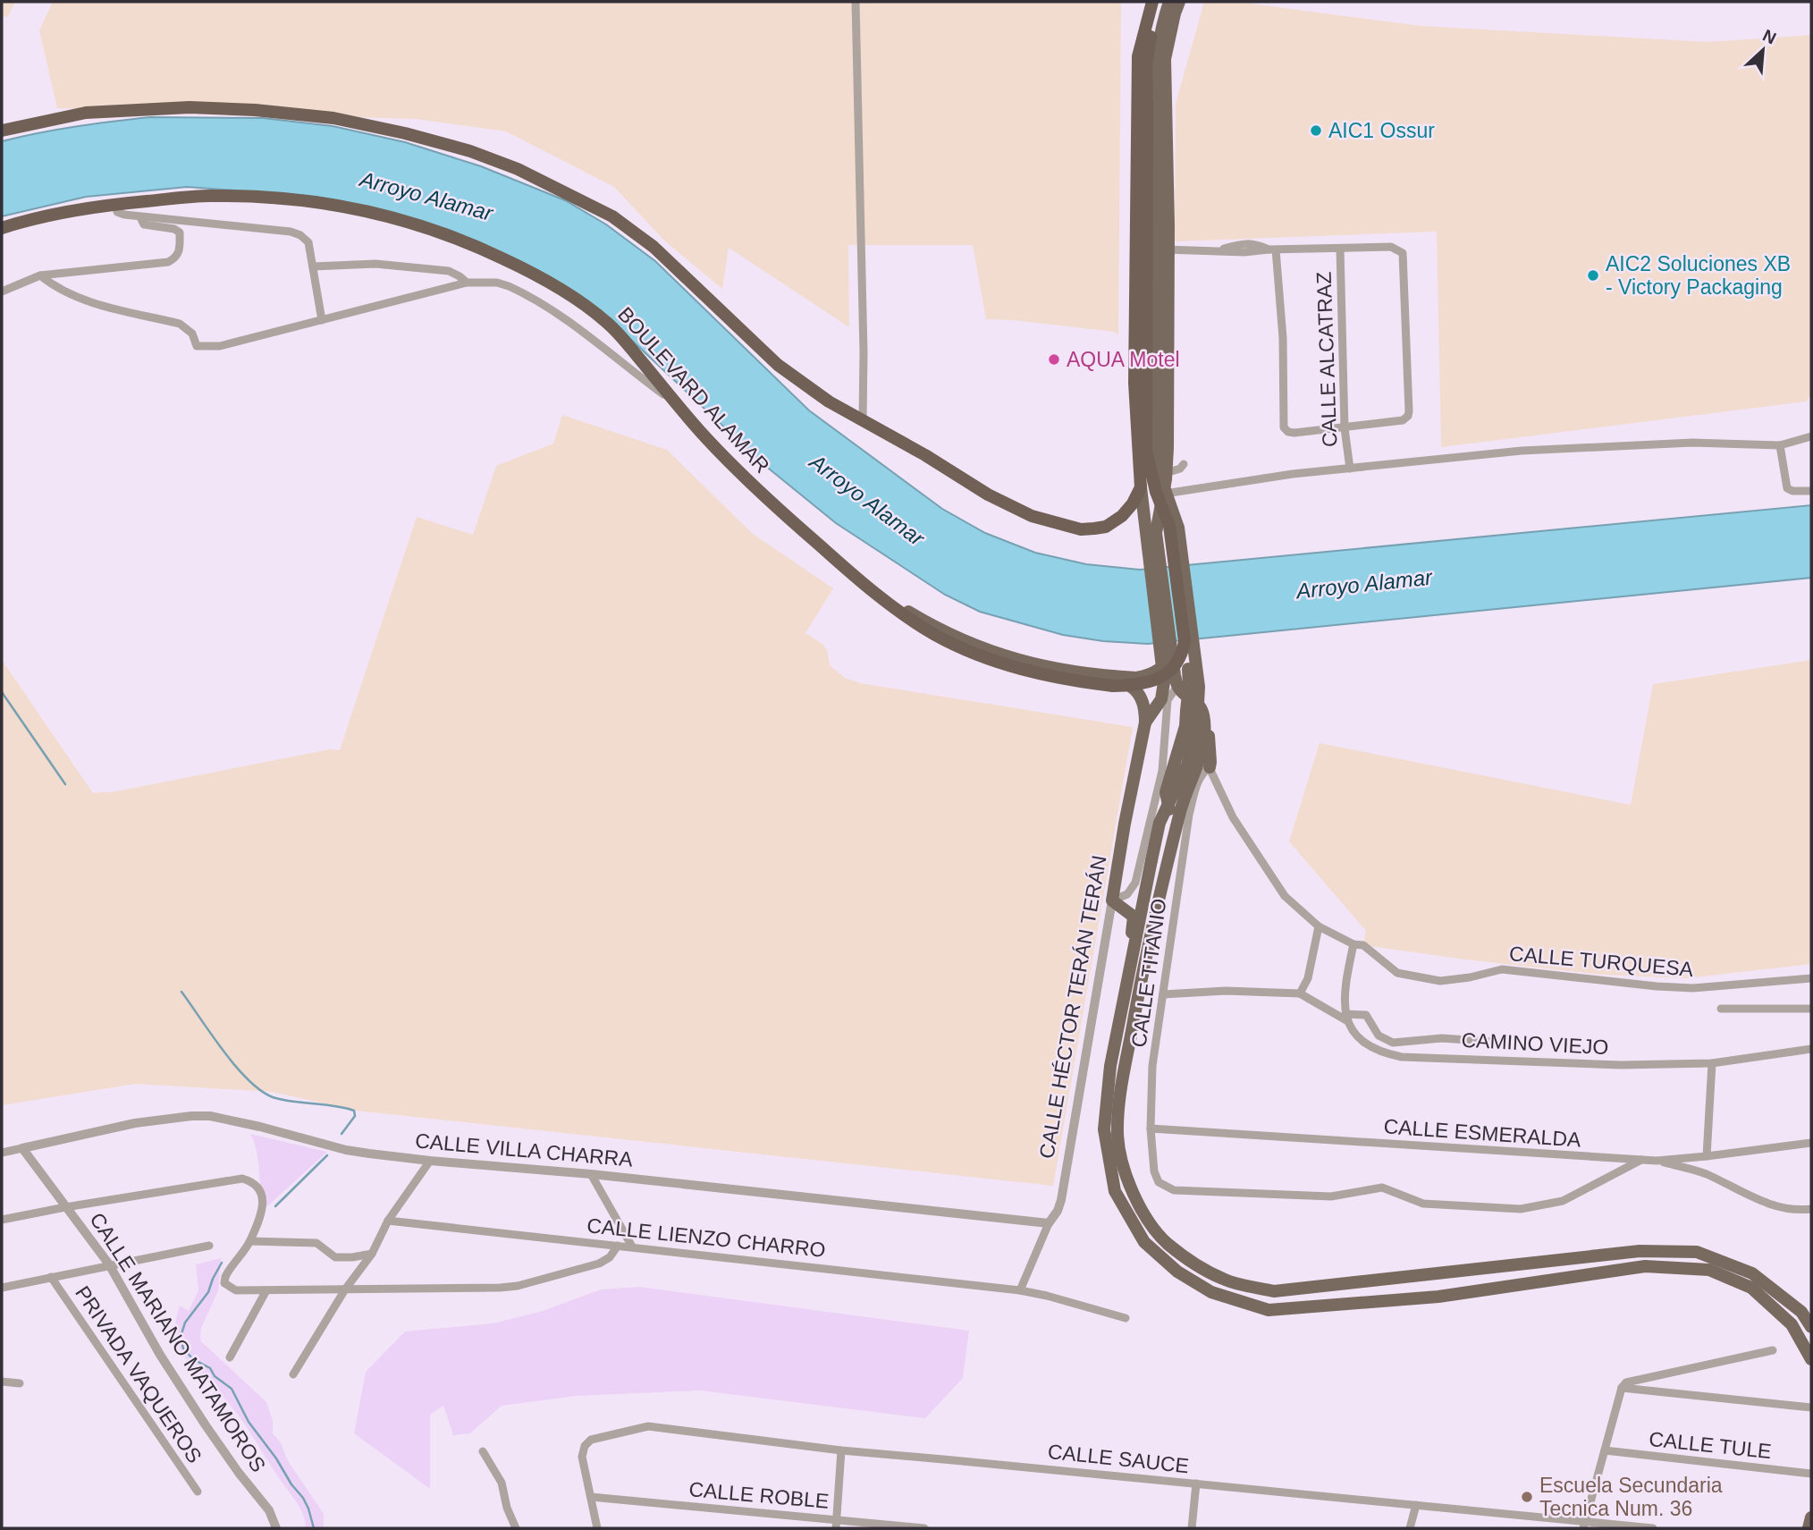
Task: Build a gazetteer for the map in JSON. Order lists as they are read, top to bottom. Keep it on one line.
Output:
{"streets":{"highway":["BOULEVARD ALAMAR"],"main road":["CALLE HÉCTOR TERÁN TERÁN"],"street":["CALLE ALCATRAZ","CALLE TURQUESA","CALLE TITANIO","CAMINO VIEJO","CALLE ESMERALDA","CALLE VILLA CHARRA","CALLE LIENZO CHARRO","CALLE MARIANO MATAMOROS","PRIVADA VAQUEROS","CALLE TULE","CALLE SAUCE","CALLE ROBLE"]},"crossings":[["BOULEVARD ALAMAR","CALLE HÉCTOR TERÁN TERÁN"],["CALLE TURQUESA","CALLE TITANIO"],["CALLE TITANIO","CALLE ESMERALDA"],["CALLE HÉCTOR TERÁN TERÁN","CALLE VILLA CHARRA"],["CALLE HÉCTOR TERÁN TERÁN","CALLE LIENZO CHARRO"],["CALLE VILLA CHARRA","CALLE MARIANO MATAMOROS"],["CALLE SAUCE","CALLE ROBLE"]],"water":["Arroyo Alamar"],"places":["AIC1 Ossur","AIC2 Soluciones XB - Victory Packaging","AQUA Motel","Escuela Secundaria Tecnica Num. 36"],"north":"top right"}
